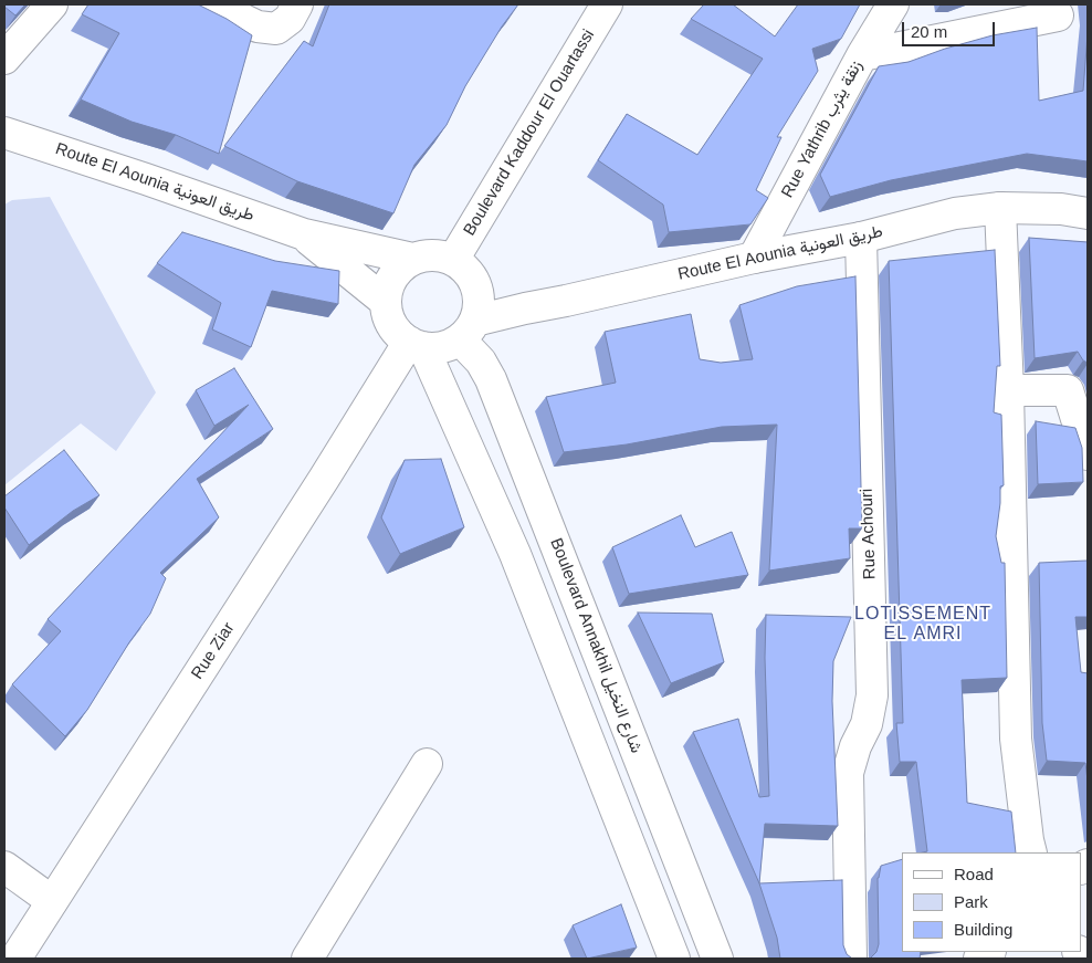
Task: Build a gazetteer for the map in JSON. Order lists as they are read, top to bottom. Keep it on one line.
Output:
{"streets":{"main road":["Rue Yathrib زنقة يثرب","Boulevard Kaddour El Ouartassi","Route El Aounia طريق العونية","Rue Achouri","Boulevard Annakhil شارع النخيل","Rue Ziar"]},"crossings":[["Rue Yathrib زنقة يثرب","Route El Aounia طريق العونية"],["Boulevard Kaddour El Ouartassi","Route El Aounia طريق العونية"],["Boulevard Kaddour El Ouartassi","Boulevard Annakhil شارع النخيل"],["Boulevard Kaddour El Ouartassi","Rue Ziar"],["Route El Aounia طريق العونية","Rue Achouri"],["Route El Aounia طريق العونية","Boulevard Annakhil شارع النخيل"],["Route El Aounia طريق العونية","Rue Ziar"],["Boulevard Annakhil شارع النخيل","Rue Ziar"]],"districts":["LOTISSEMENT EL AMRI"],"legend":["Road","Park","Building"],"scale_bar":"20 m"}
